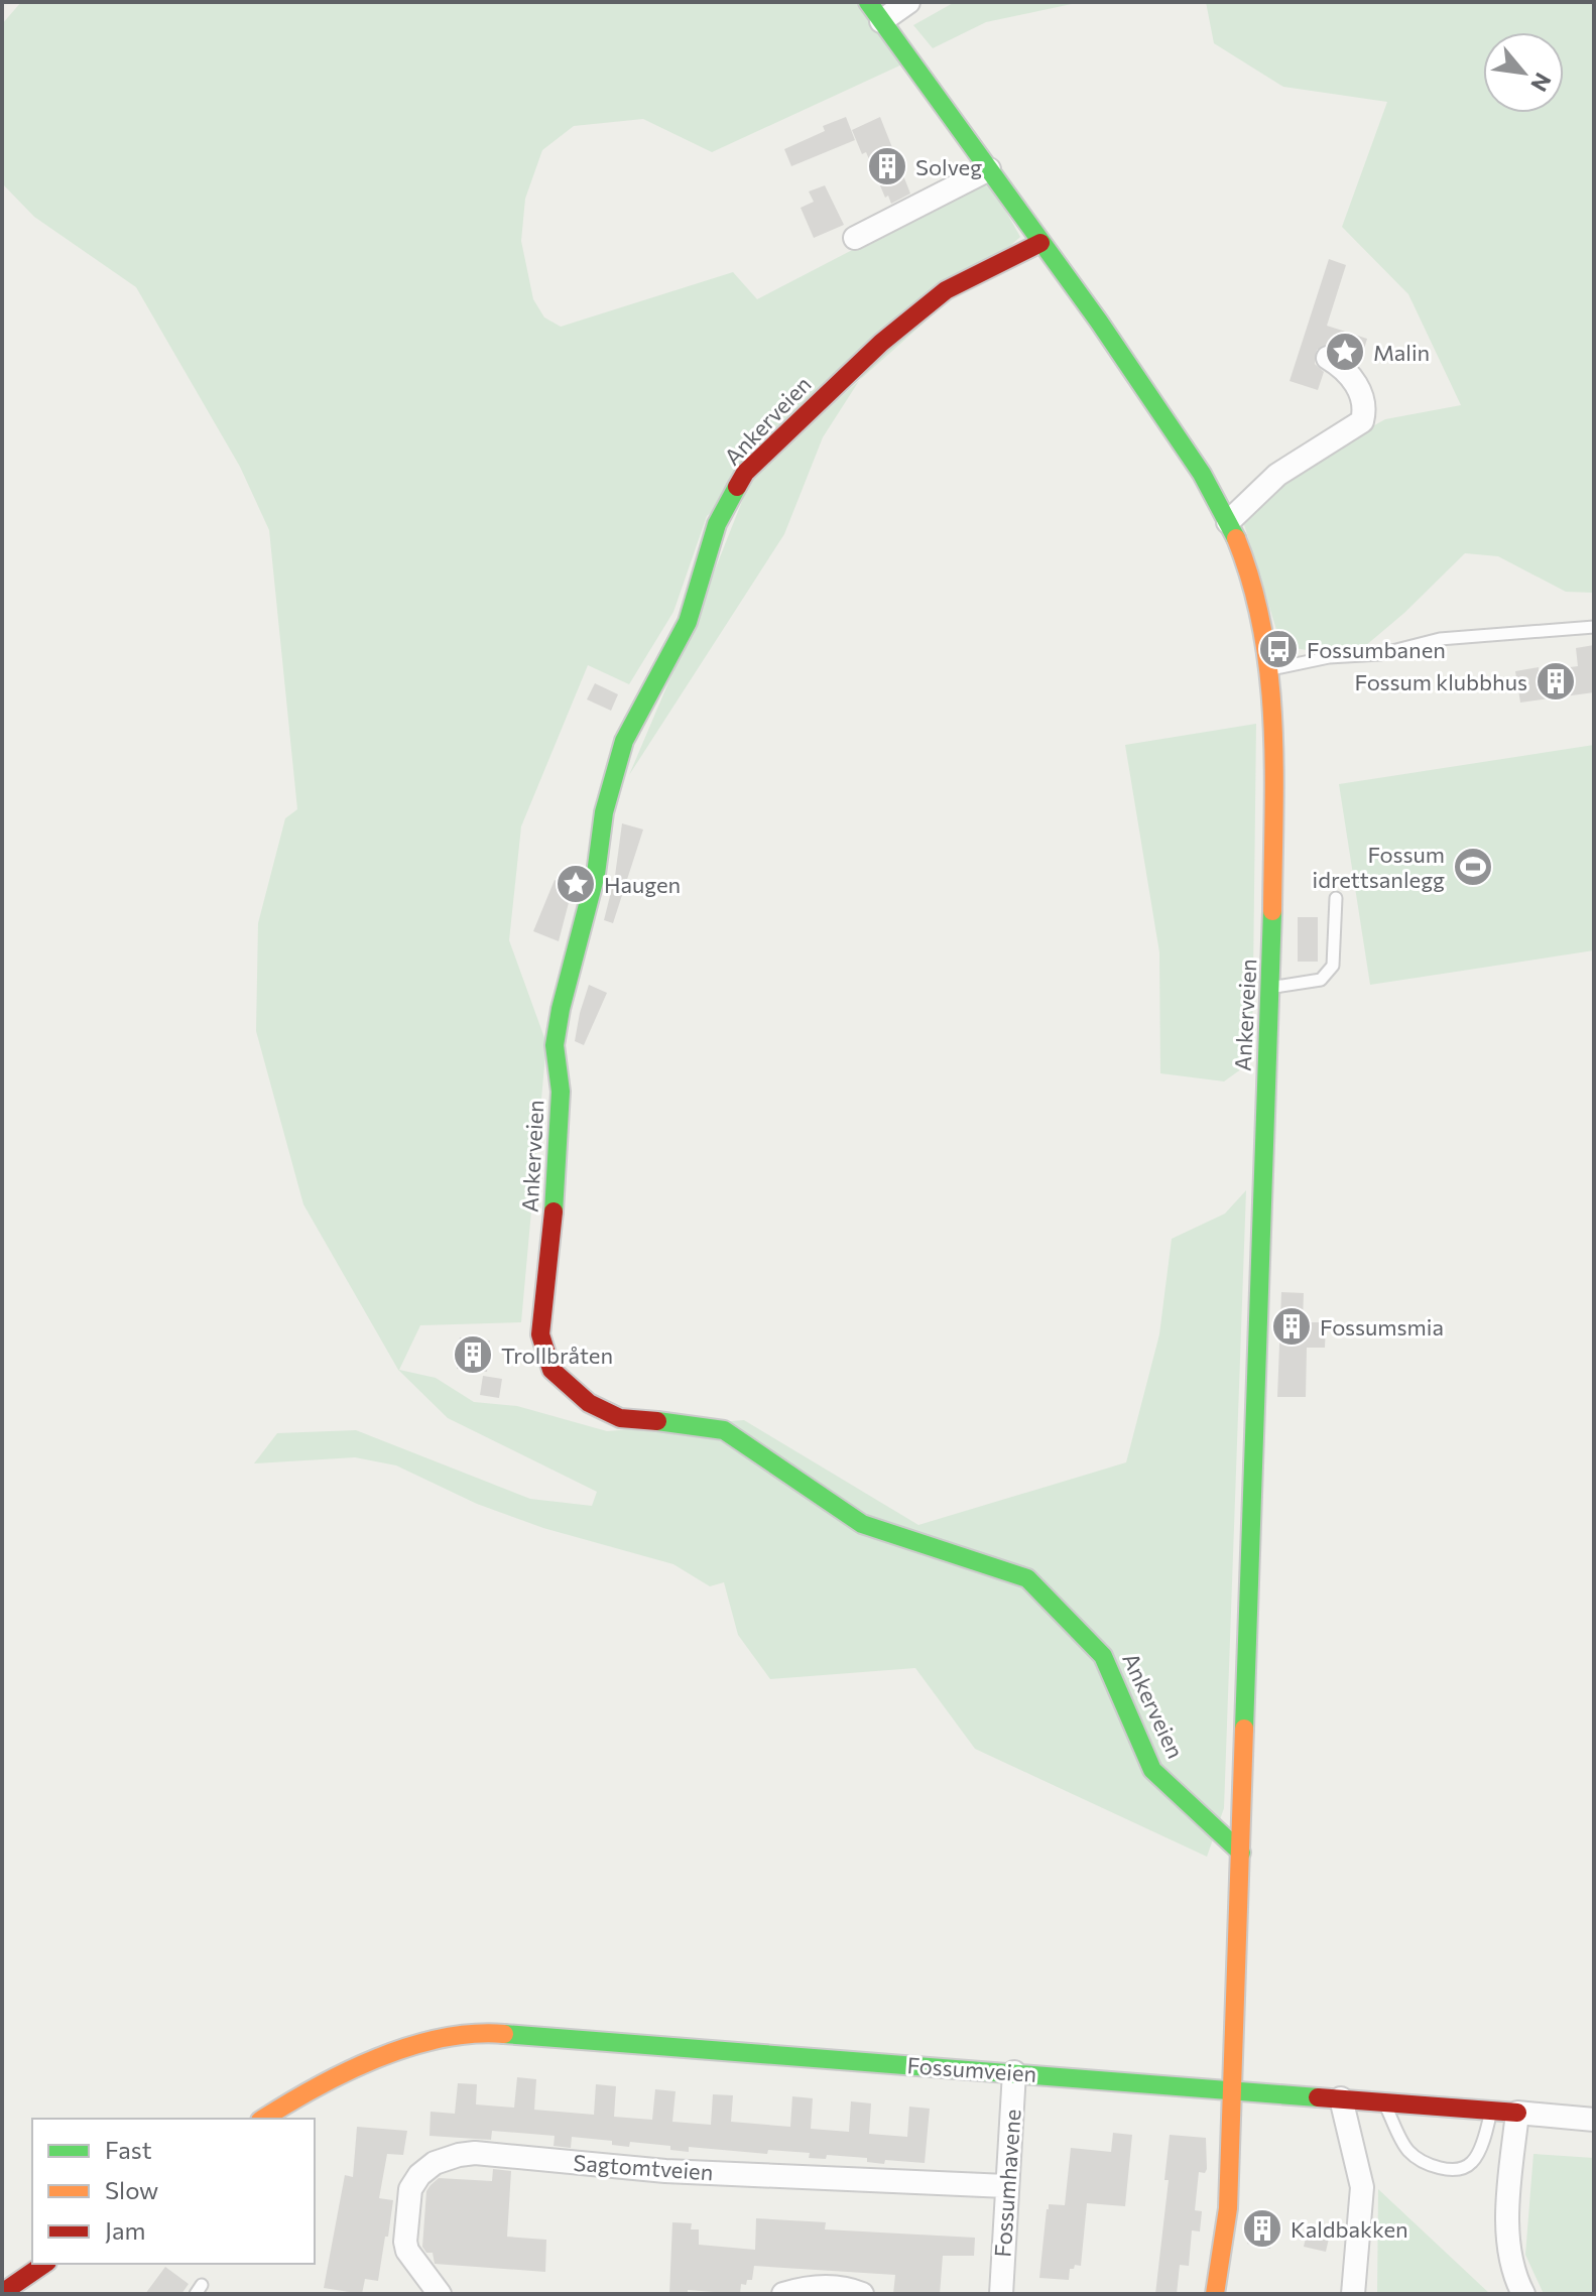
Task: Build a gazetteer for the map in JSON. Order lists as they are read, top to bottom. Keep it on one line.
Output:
{"streets":{"street":["Ankerveien","Fossumveien","Sagtomtveien","Fossumhavene"]},"crossings":[["Ankerveien","Fossumveien"],["Fossumveien","Fossumhavene"],["Sagtomtveien","Fossumhavene"]],"places":{"building":["Solveg","Fossum klubbhus","Fossumsmia","Trollbråten","Kaldbakken"],"place":["Malin","Haugen"],"bus stop":["Fossumbanen"],"sports":["Fossum idrettsanlegg"]},"legend":["Fast","Slow","Jam"],"north":"bottom right"}
